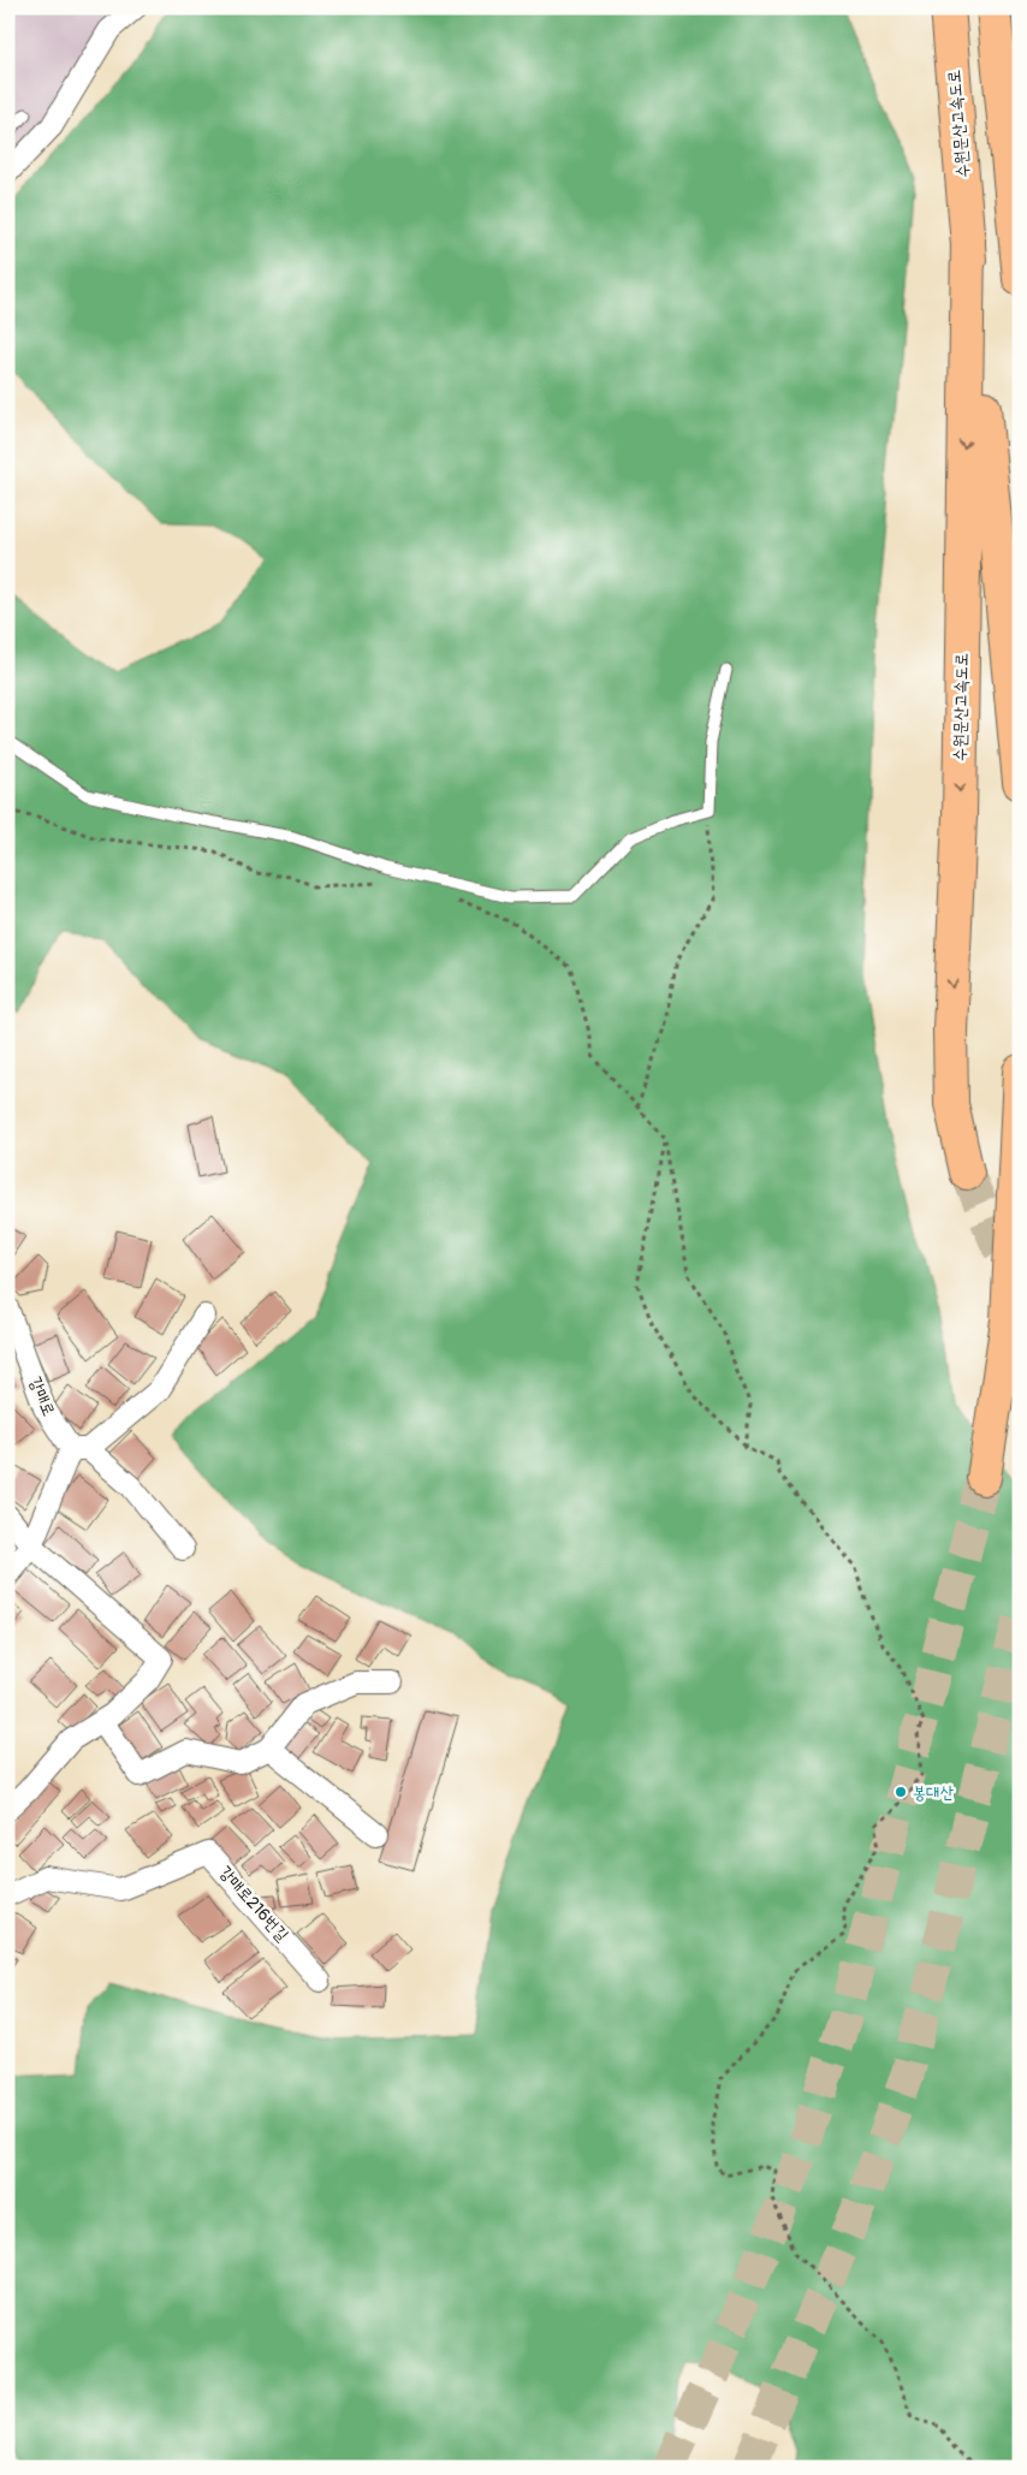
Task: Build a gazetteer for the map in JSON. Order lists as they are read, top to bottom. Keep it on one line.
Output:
{"streets":{"highway":["수원문산고속도로"],"street":["강매로","강매로216번길"]},"places":["봉대산"]}
